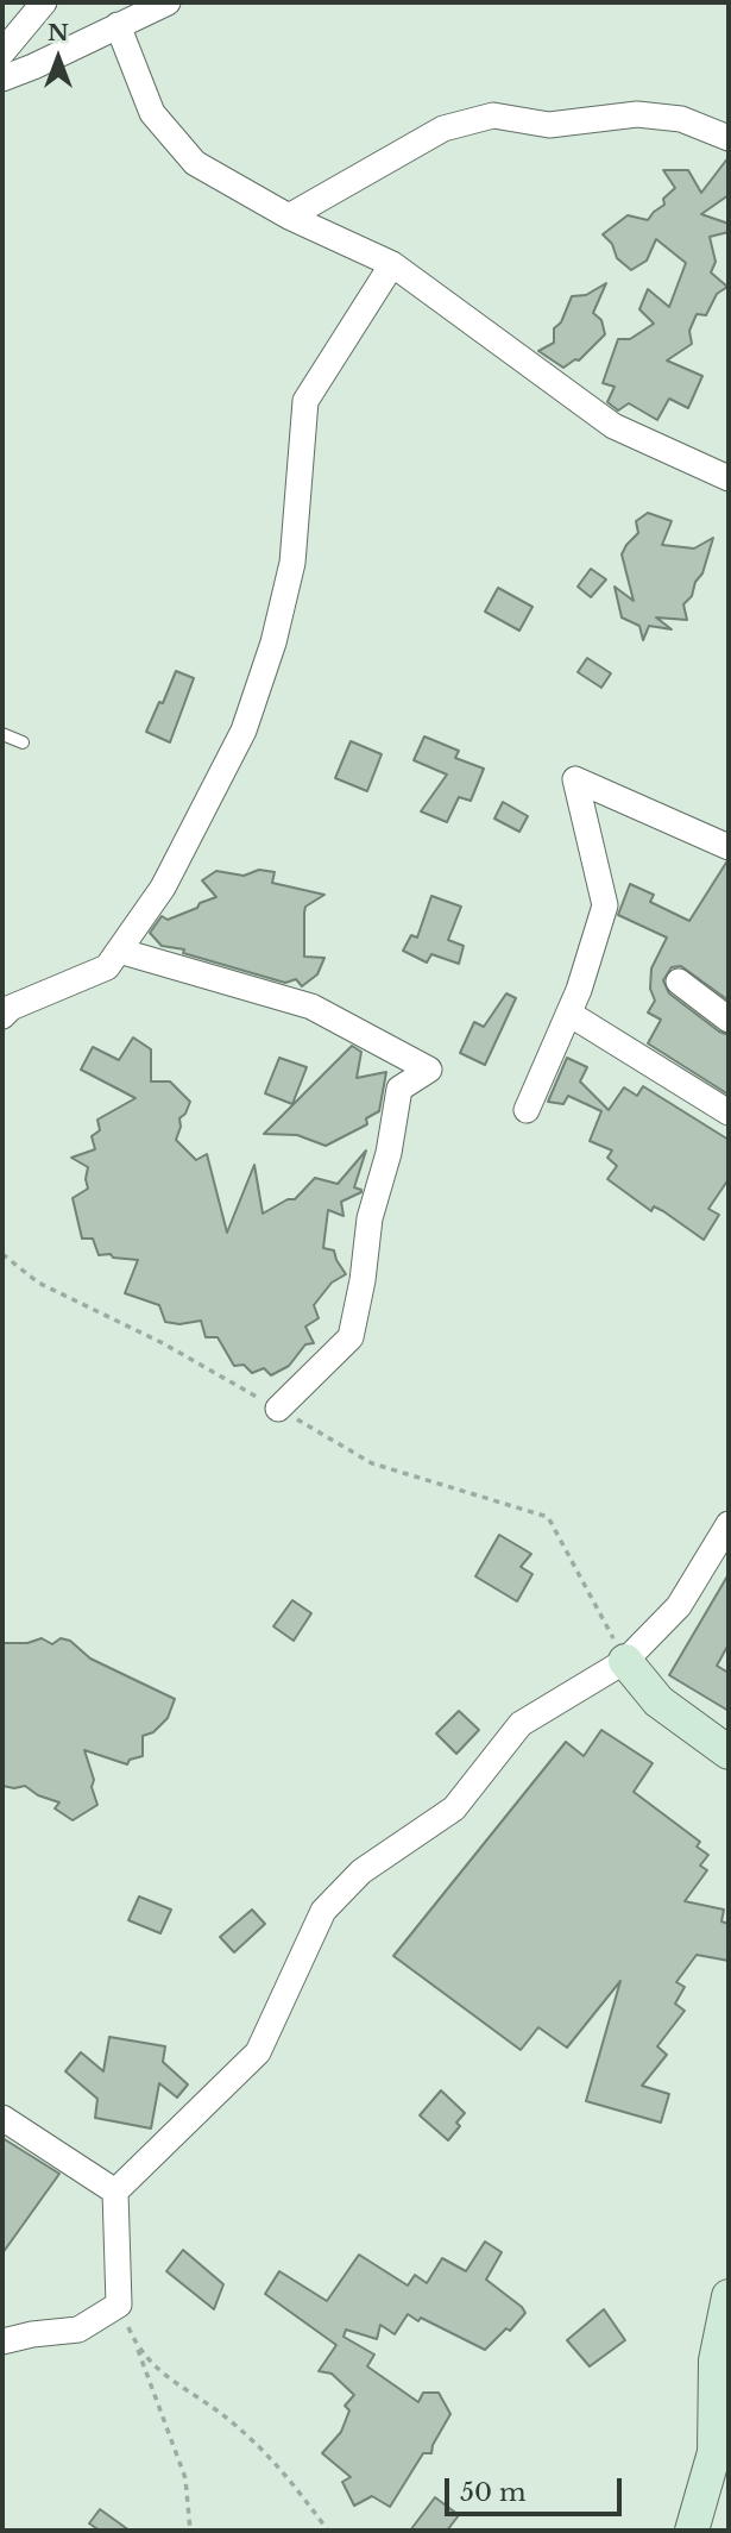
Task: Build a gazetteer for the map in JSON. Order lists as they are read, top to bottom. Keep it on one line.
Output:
{"scale_bar":"50 m","north":"top"}
